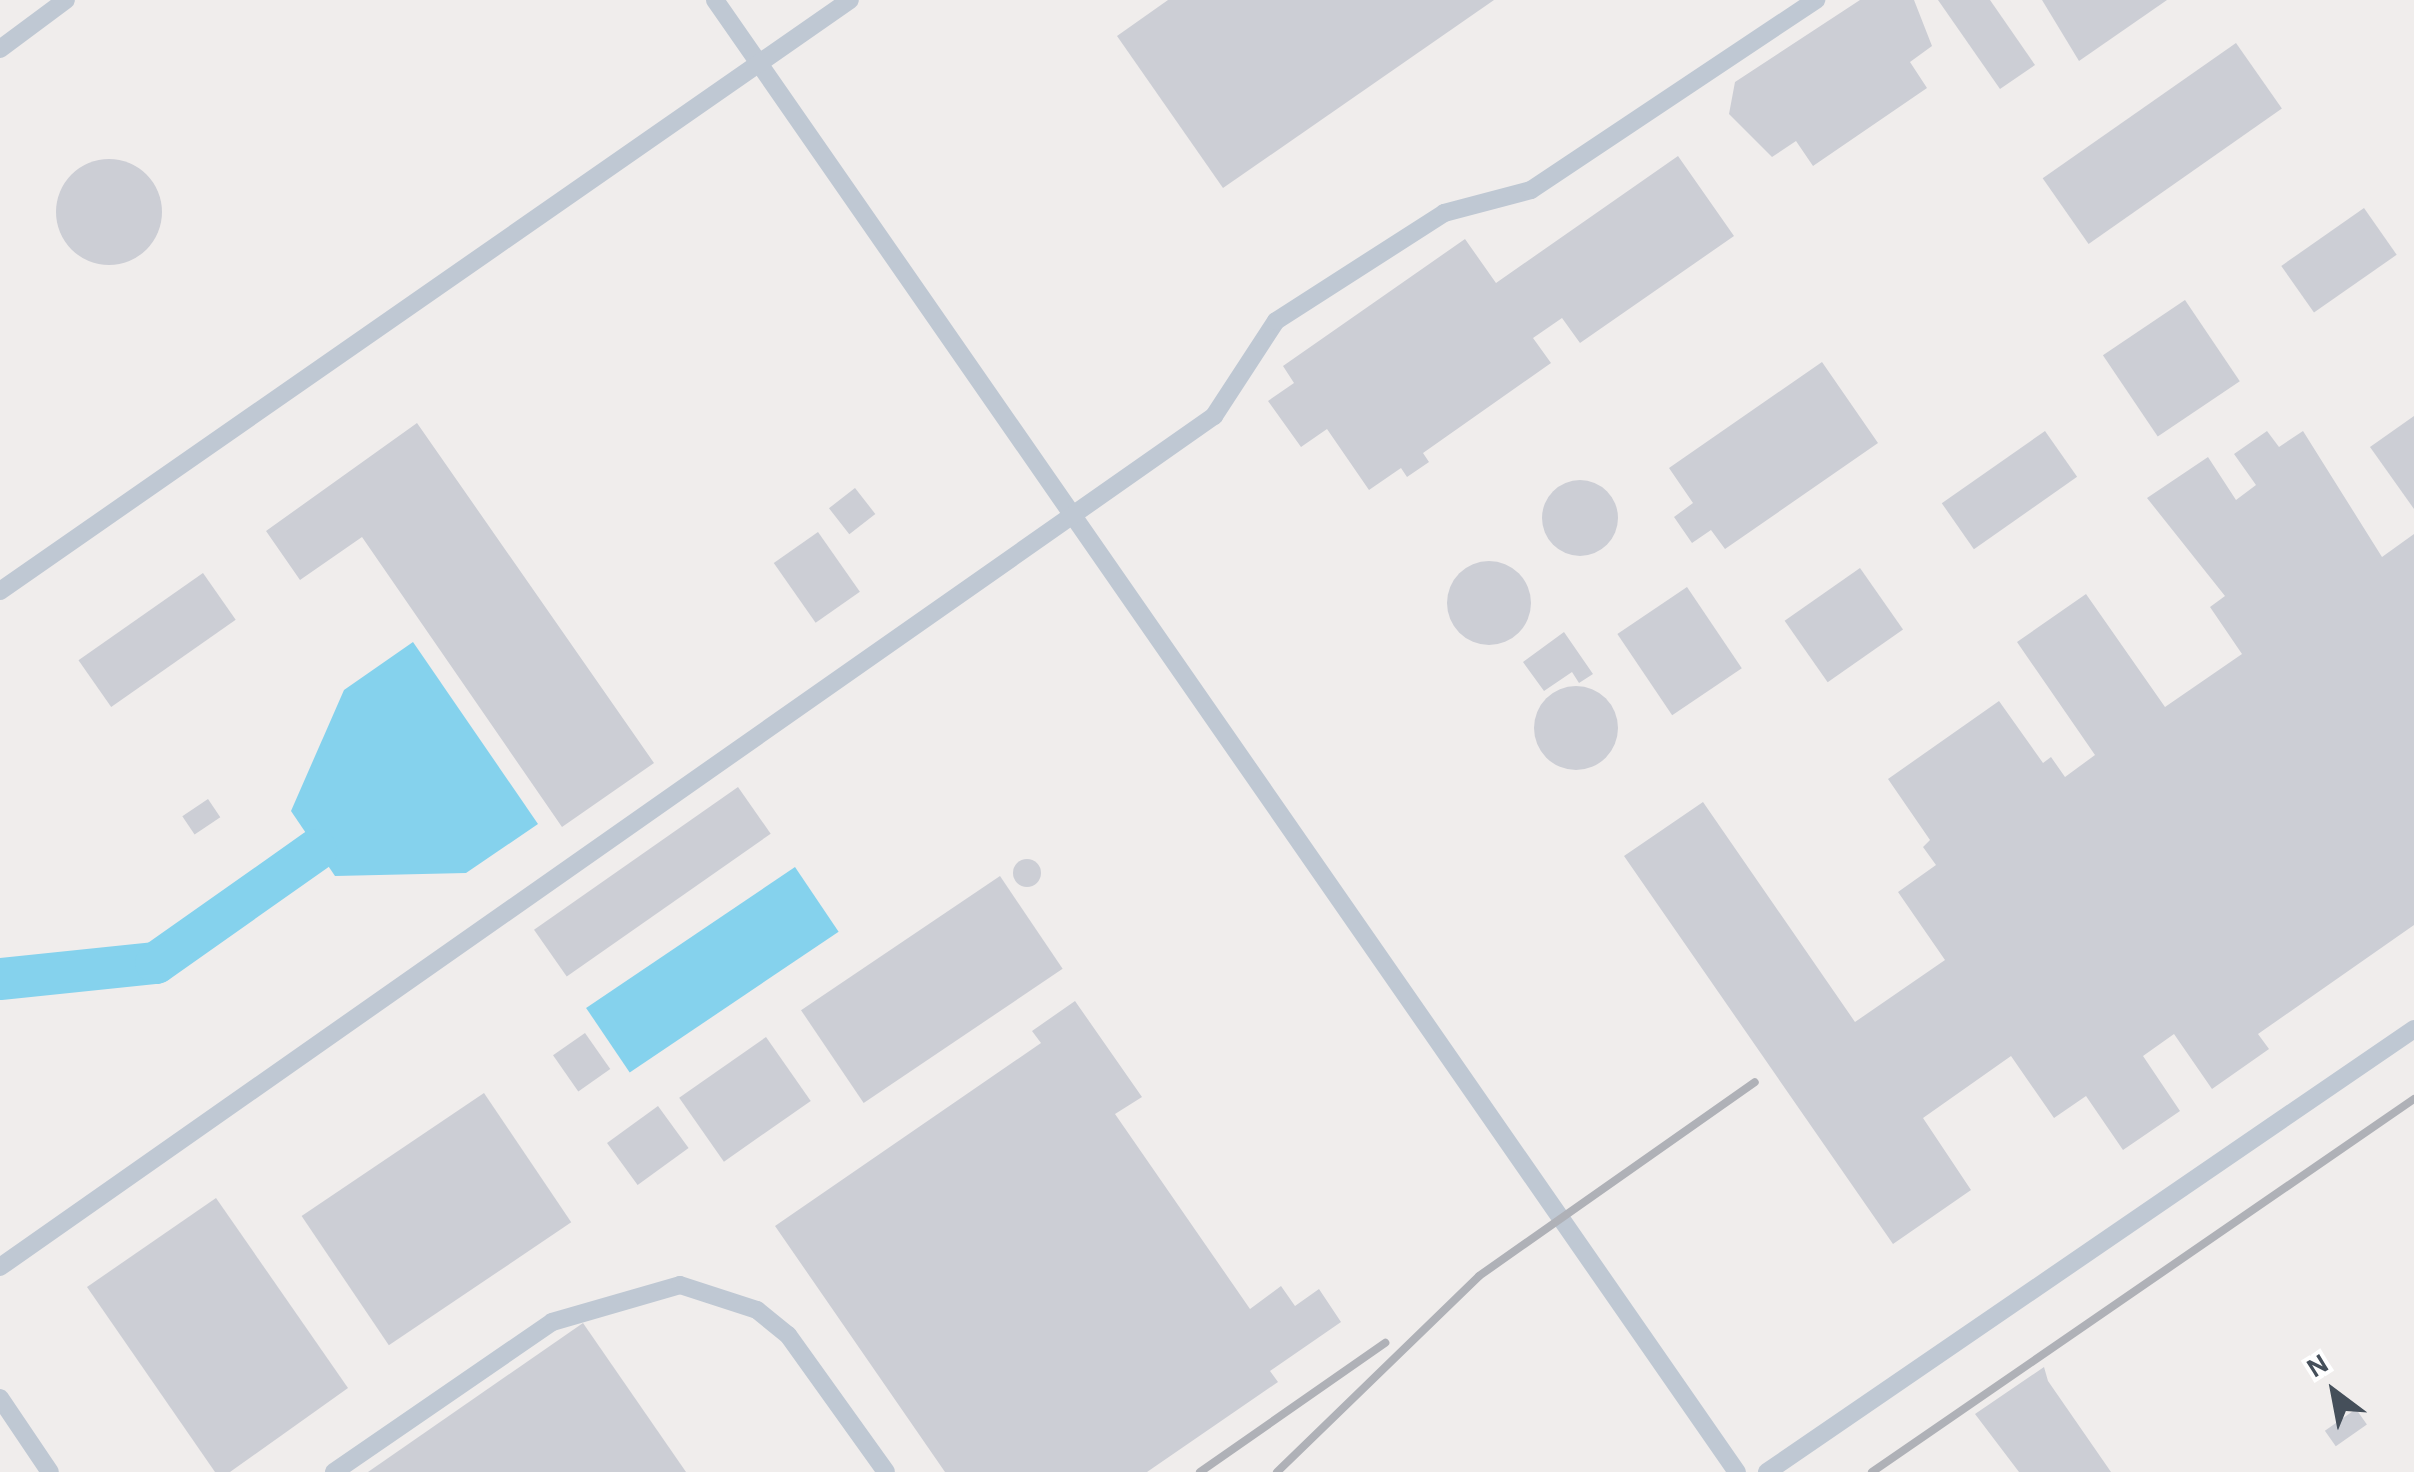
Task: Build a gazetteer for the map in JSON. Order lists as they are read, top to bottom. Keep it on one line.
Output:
{"north":"top left"}
